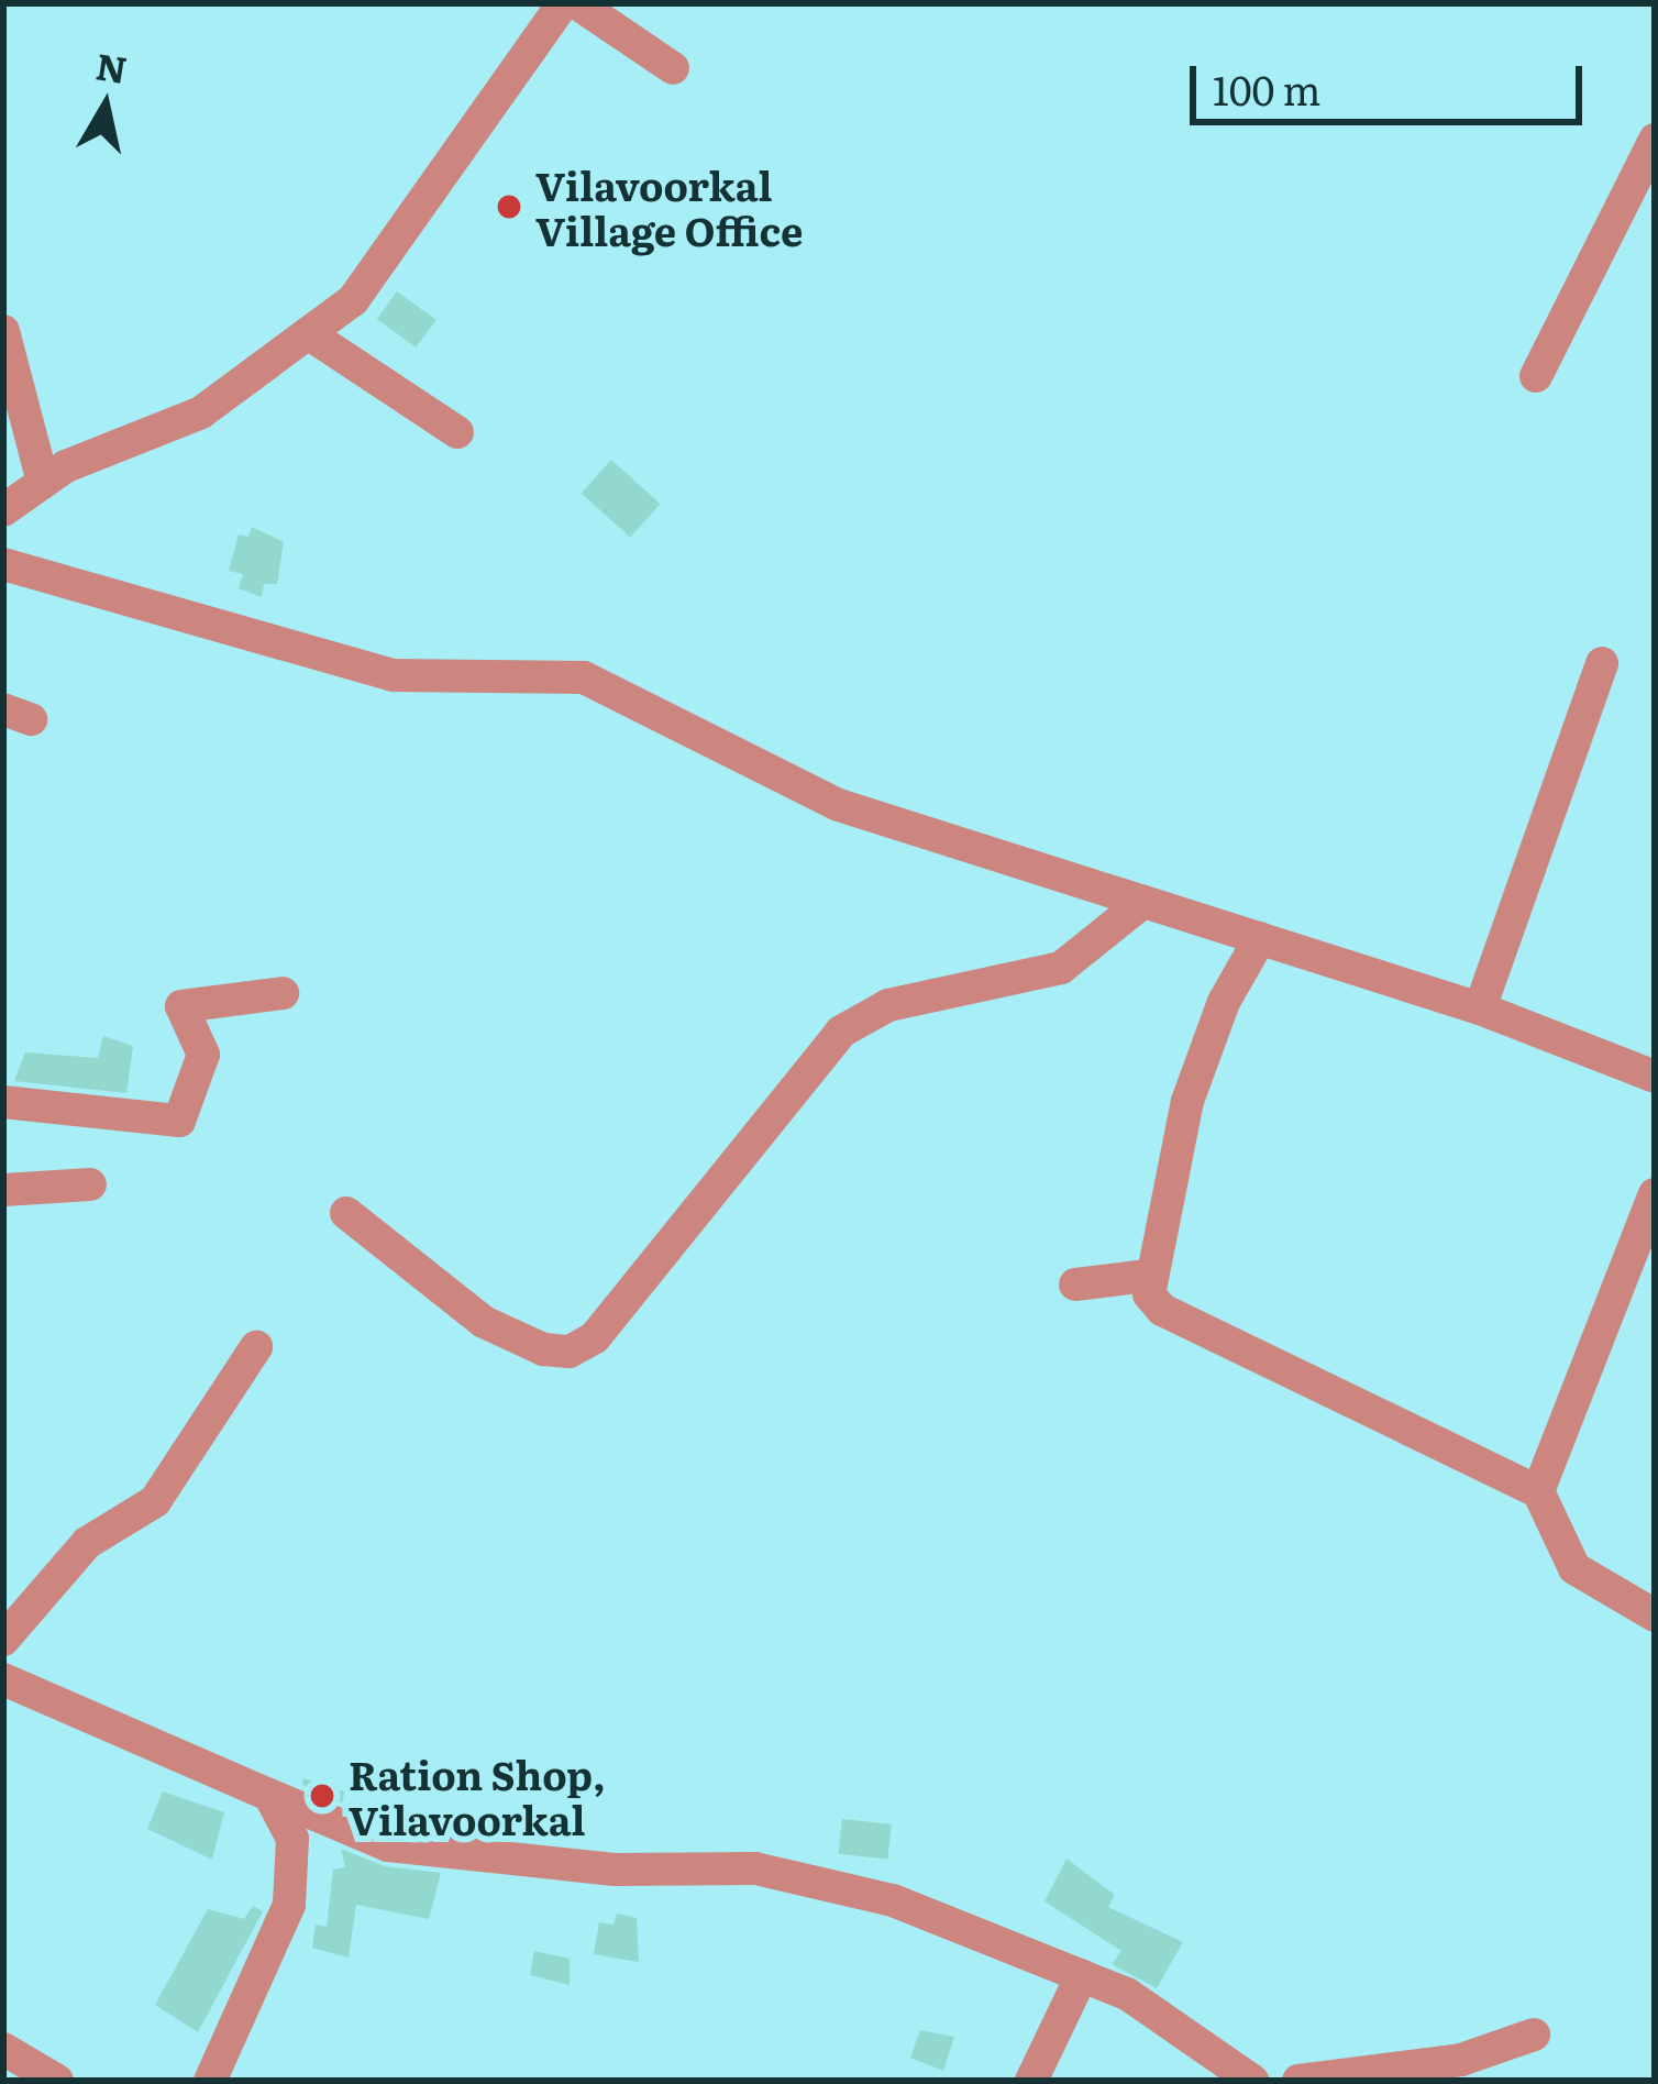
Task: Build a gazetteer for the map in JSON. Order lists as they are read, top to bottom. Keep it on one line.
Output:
{"places":["Vilavoorkal Village Office","Ration Shop, Vilavoorkal"],"scale_bar":"100 m","north":"top"}
